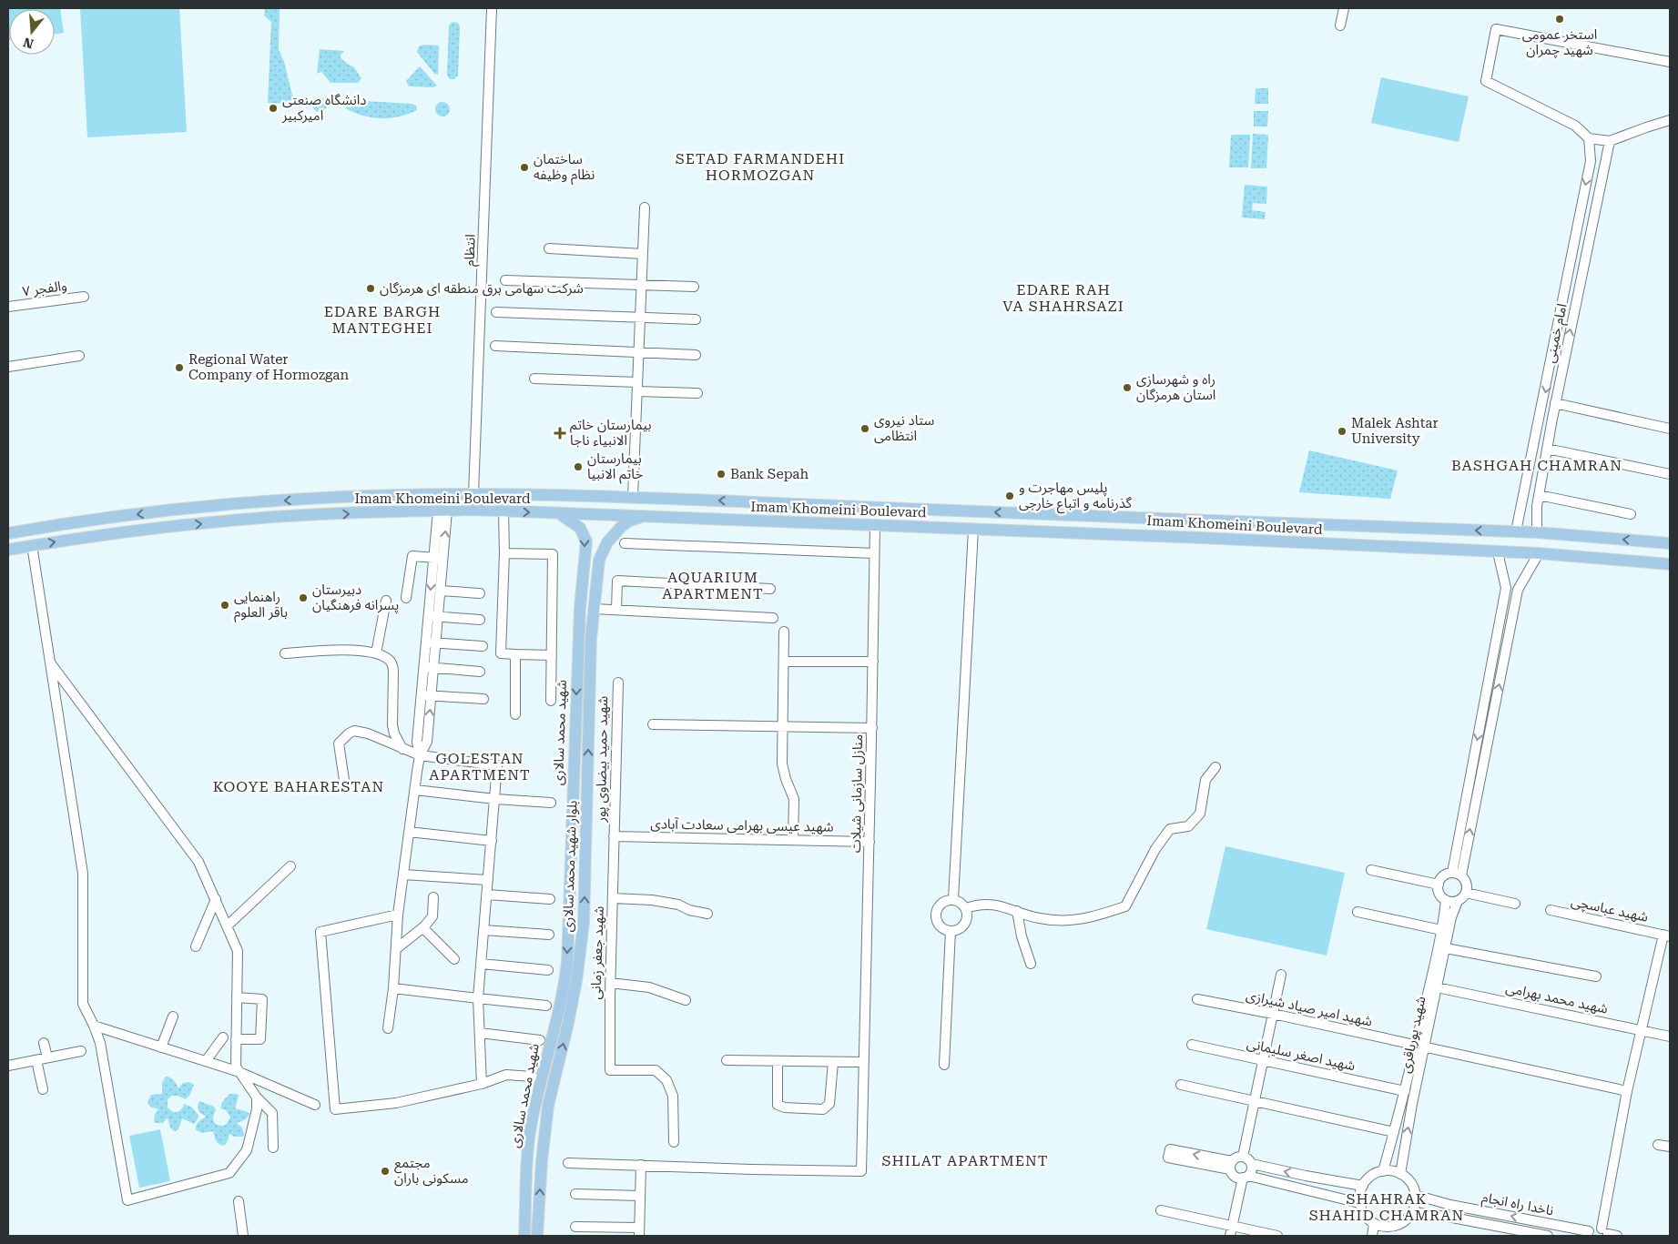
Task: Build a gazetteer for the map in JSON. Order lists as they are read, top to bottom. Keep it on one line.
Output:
{"streets":{"main road":["Imam Khomeini Boulevard","شهید محمد سالاری","بلوار شهید محمد سالاری"],"street":["انتظام","والفجر ۷","امام خمینی","شهید حمید بیضاوی پور","منازل سازمانی شیلات","شهید عیسی بهرامی سعادت آبادی","شهید عباسچی","شهید جعفر زمانی","شهید محمد بهرامی","شهید امیر صیاد شیرازی","شهید پورباقری","شهید اصغر سلیمانی","ناخدا راه انجام"]},"crossings":[["انتظام","Imam Khomeini Boulevard"],["امام خمینی","Imam Khomeini Boulevard"],["Imam Khomeini Boulevard","شهید محمد سالاری"],["Imam Khomeini Boulevard","منازل سازمانی شیلات"],["Imam Khomeini Boulevard","بلوار شهید محمد سالاری"],["شهید حمید بیضاوی پور","شهید عیسی بهرامی سعادت آبادی"],["شهید حمید بیضاوی پور","شهید جعفر زمانی"],["منازل سازمانی شیلات","شهید عیسی بهرامی سعادت آبادی"],["شهید عیسی بهرامی سعادت آبادی","شهید جعفر زمانی"],["شهید محمد بهرامی","شهید پورباقری"],["شهید امیر صیاد شیرازی","شهید پورباقری"],["شهید پورباقری","شهید اصغر سلیمانی"],["شهید پورباقری","ناخدا راه انجام"]],"one_way":["شهید محمد سالاری","بلوار شهید محمد سالاری"],"districts":["SETAD FARMANDEHI HORMOZGAN","EDARE RAH VA SHAHRSAZI","EDARE BARGH MANTEGHEI","BASHGAH CHAMRAN","AQUARIUM APARTMENT","GOLESTAN APARTMENT","KOOYE BAHARESTAN","SHILAT APARTMENT","SHAHRAK SHAHID CHAMRAN"],"places":{"other":["استخر عمومی شهید چمران","دانشگاه صنعتی امیرکبیر","ساختمان نظام وظیفه","شرکت سهامی برق منطقه ای هرمزگان","Regional Water Company of Hormozgan","راه و شهرسازی استان هرمزگان","ستاد نیروی انتظامی","Malek Ashtar University","بیمارستان خاتم الانبیا","Bank Sepah","پلیس مهاجرت و گذرنامه و اتباع خارجى","دبیرستان پسرانه فرهنگیان","راهنمایی باقر العلوم","مجتمع مسکونی باران"],"health":["بیمارستان خاتم الانبیاء ناجا"]},"north":"bottom"}
